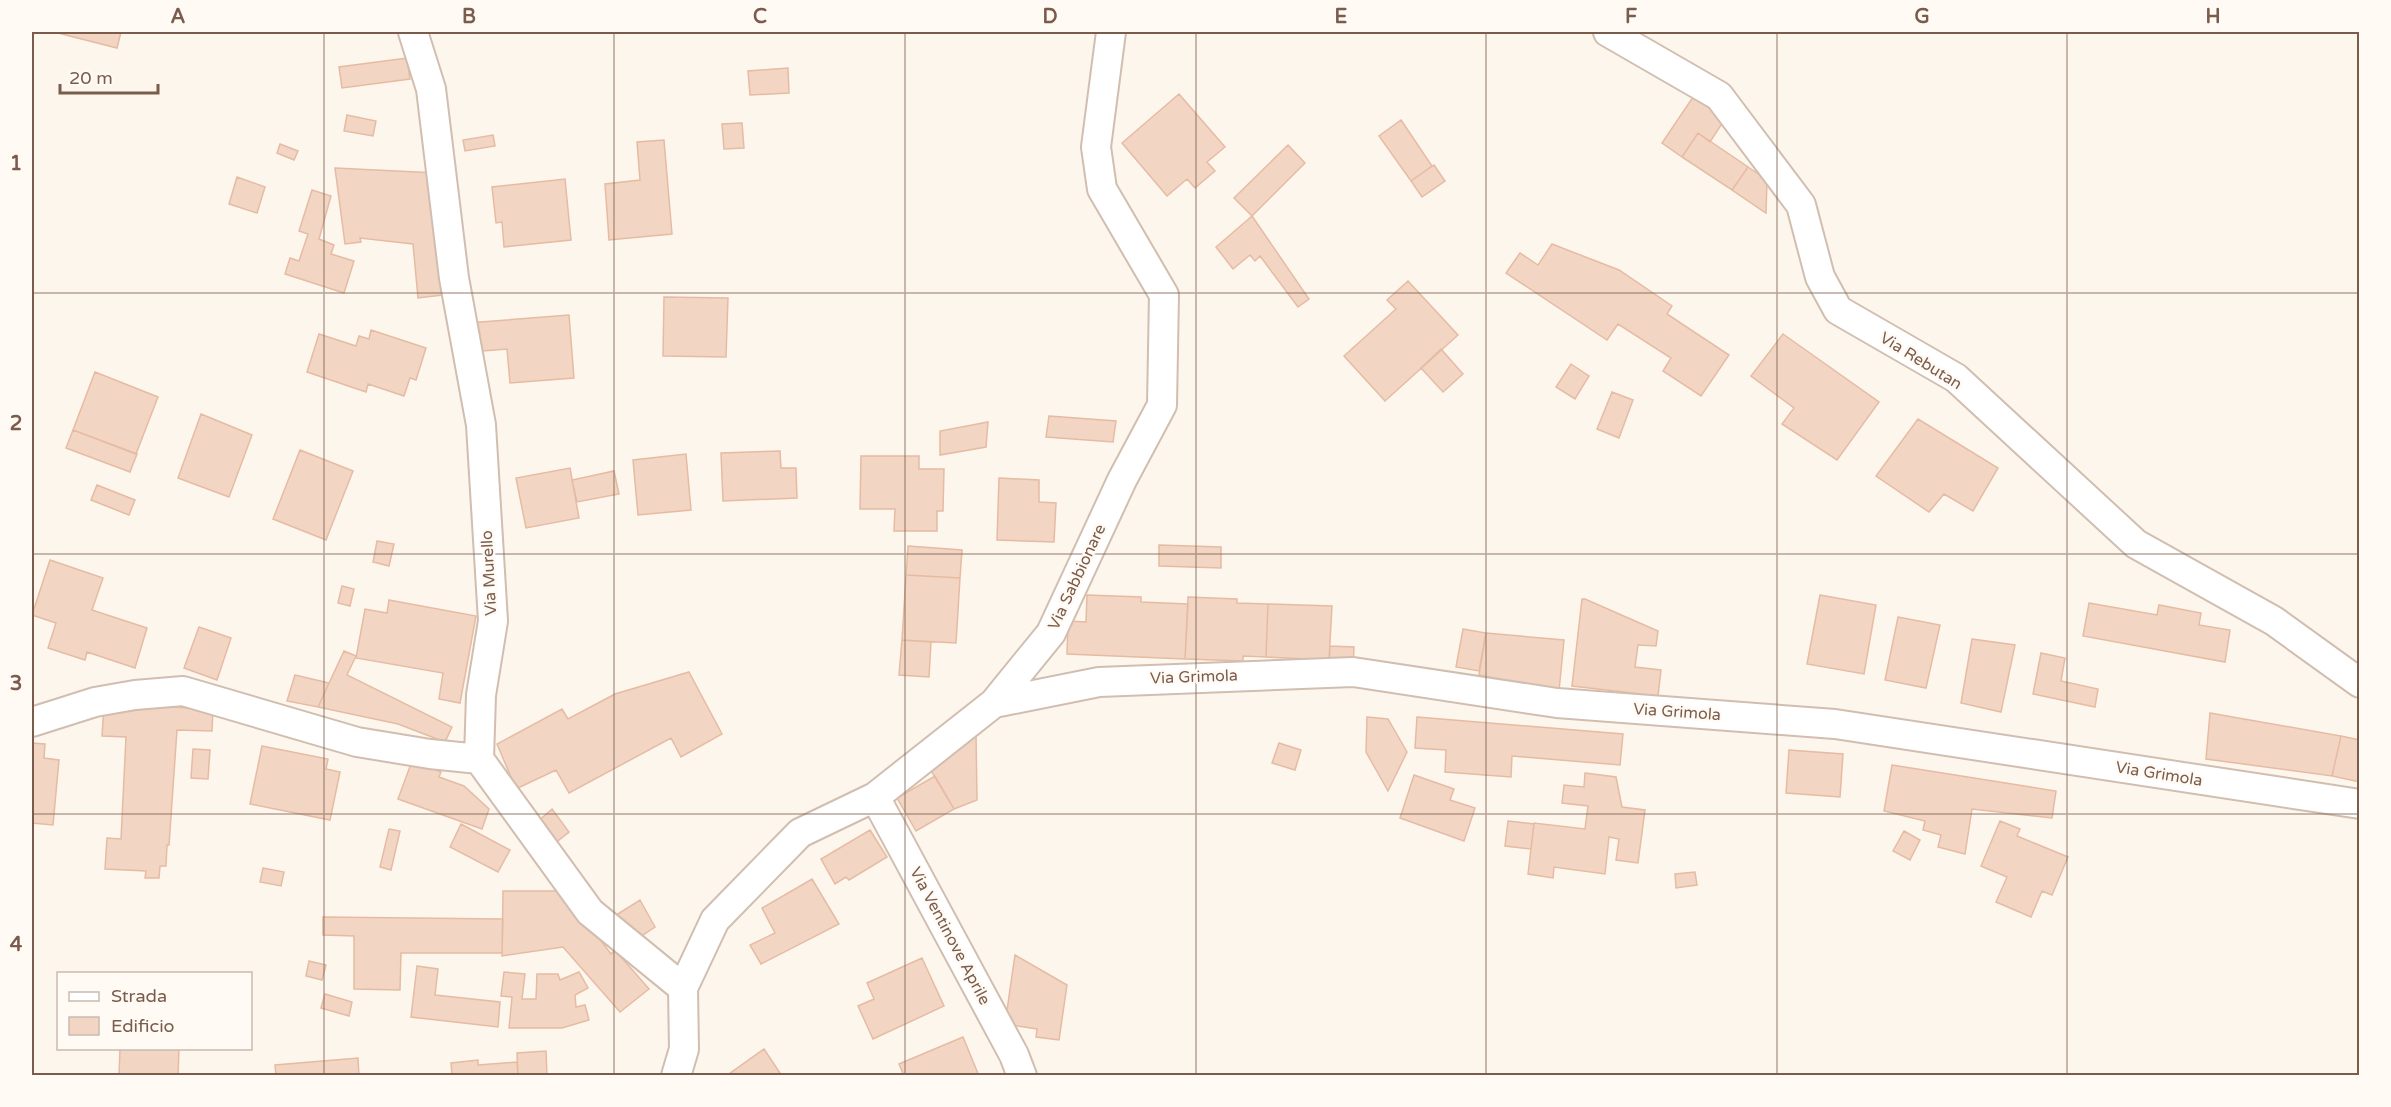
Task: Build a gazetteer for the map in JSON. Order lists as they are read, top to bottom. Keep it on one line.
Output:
{"streets":{"street":["Via Rebutan","Via Murello","Via Sabbionare","Via Grimola","Via Ventinove Aprile"]},"crossings":[["Via Sabbionare","Via Grimola"],["Via Sabbionare","Via Ventinove Aprile"]],"legend":["Strada","Edificio"],"scale_bar":"20 m","grid":{"columns":["A","B","C","D","E","F","G","H"],"rows":["1","2","3","4"]}}
